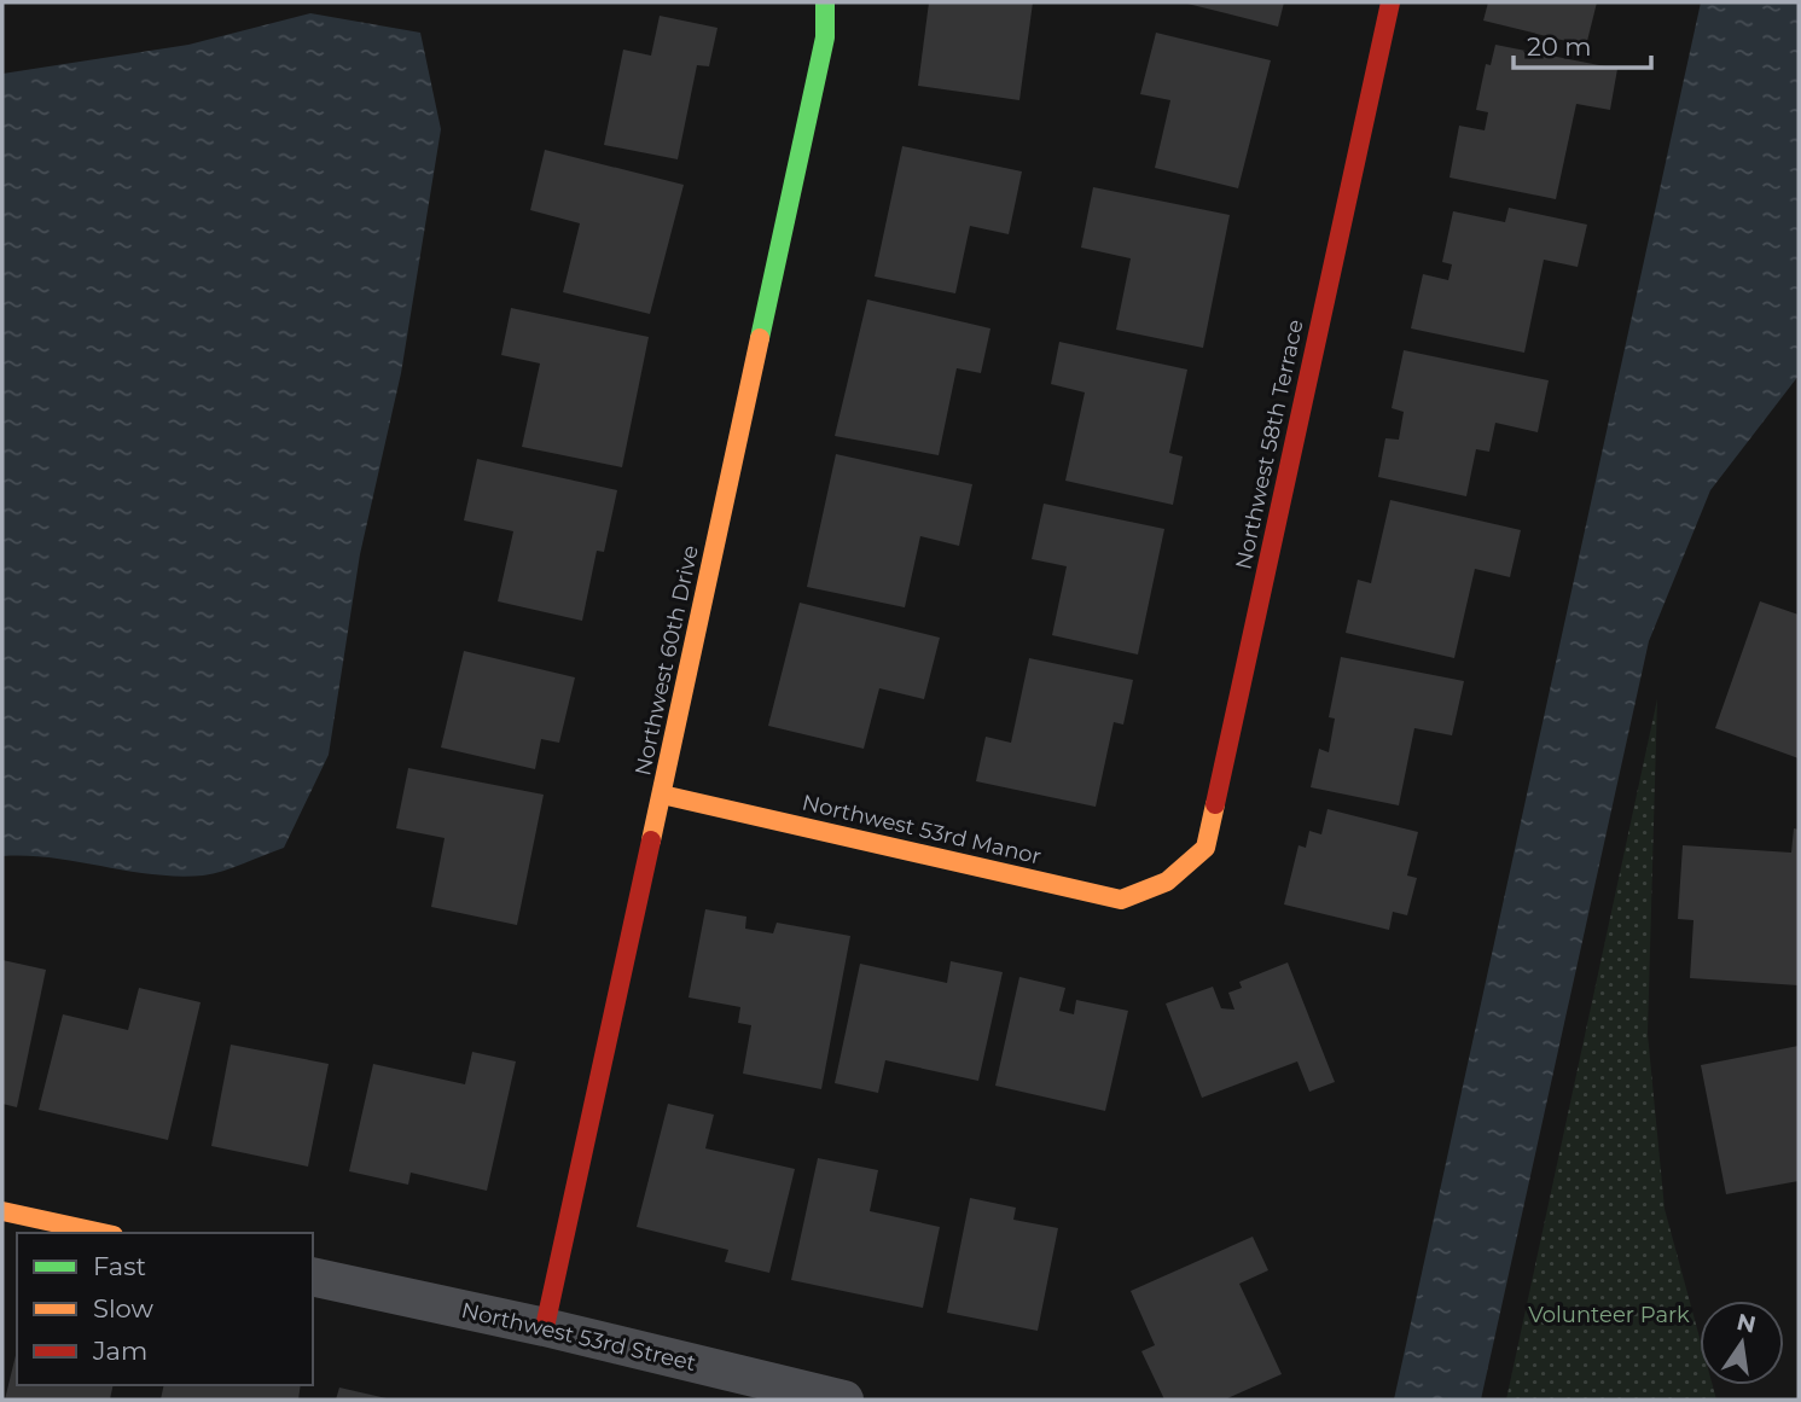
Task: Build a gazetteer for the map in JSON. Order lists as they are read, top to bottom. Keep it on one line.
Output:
{"streets":{"street":["Northwest 58th Terrace","Northwest 60th Drive","Northwest 53rd Manor","Northwest 53rd Street"]},"crossings":[["Northwest 58th Terrace","Northwest 53rd Manor"],["Northwest 60th Drive","Northwest 53rd Manor"],["Northwest 60th Drive","Northwest 53rd Street"]],"parks":["Volunteer Park"],"legend":["Fast","Slow","Jam"],"scale_bar":"20 m","north":"top"}
